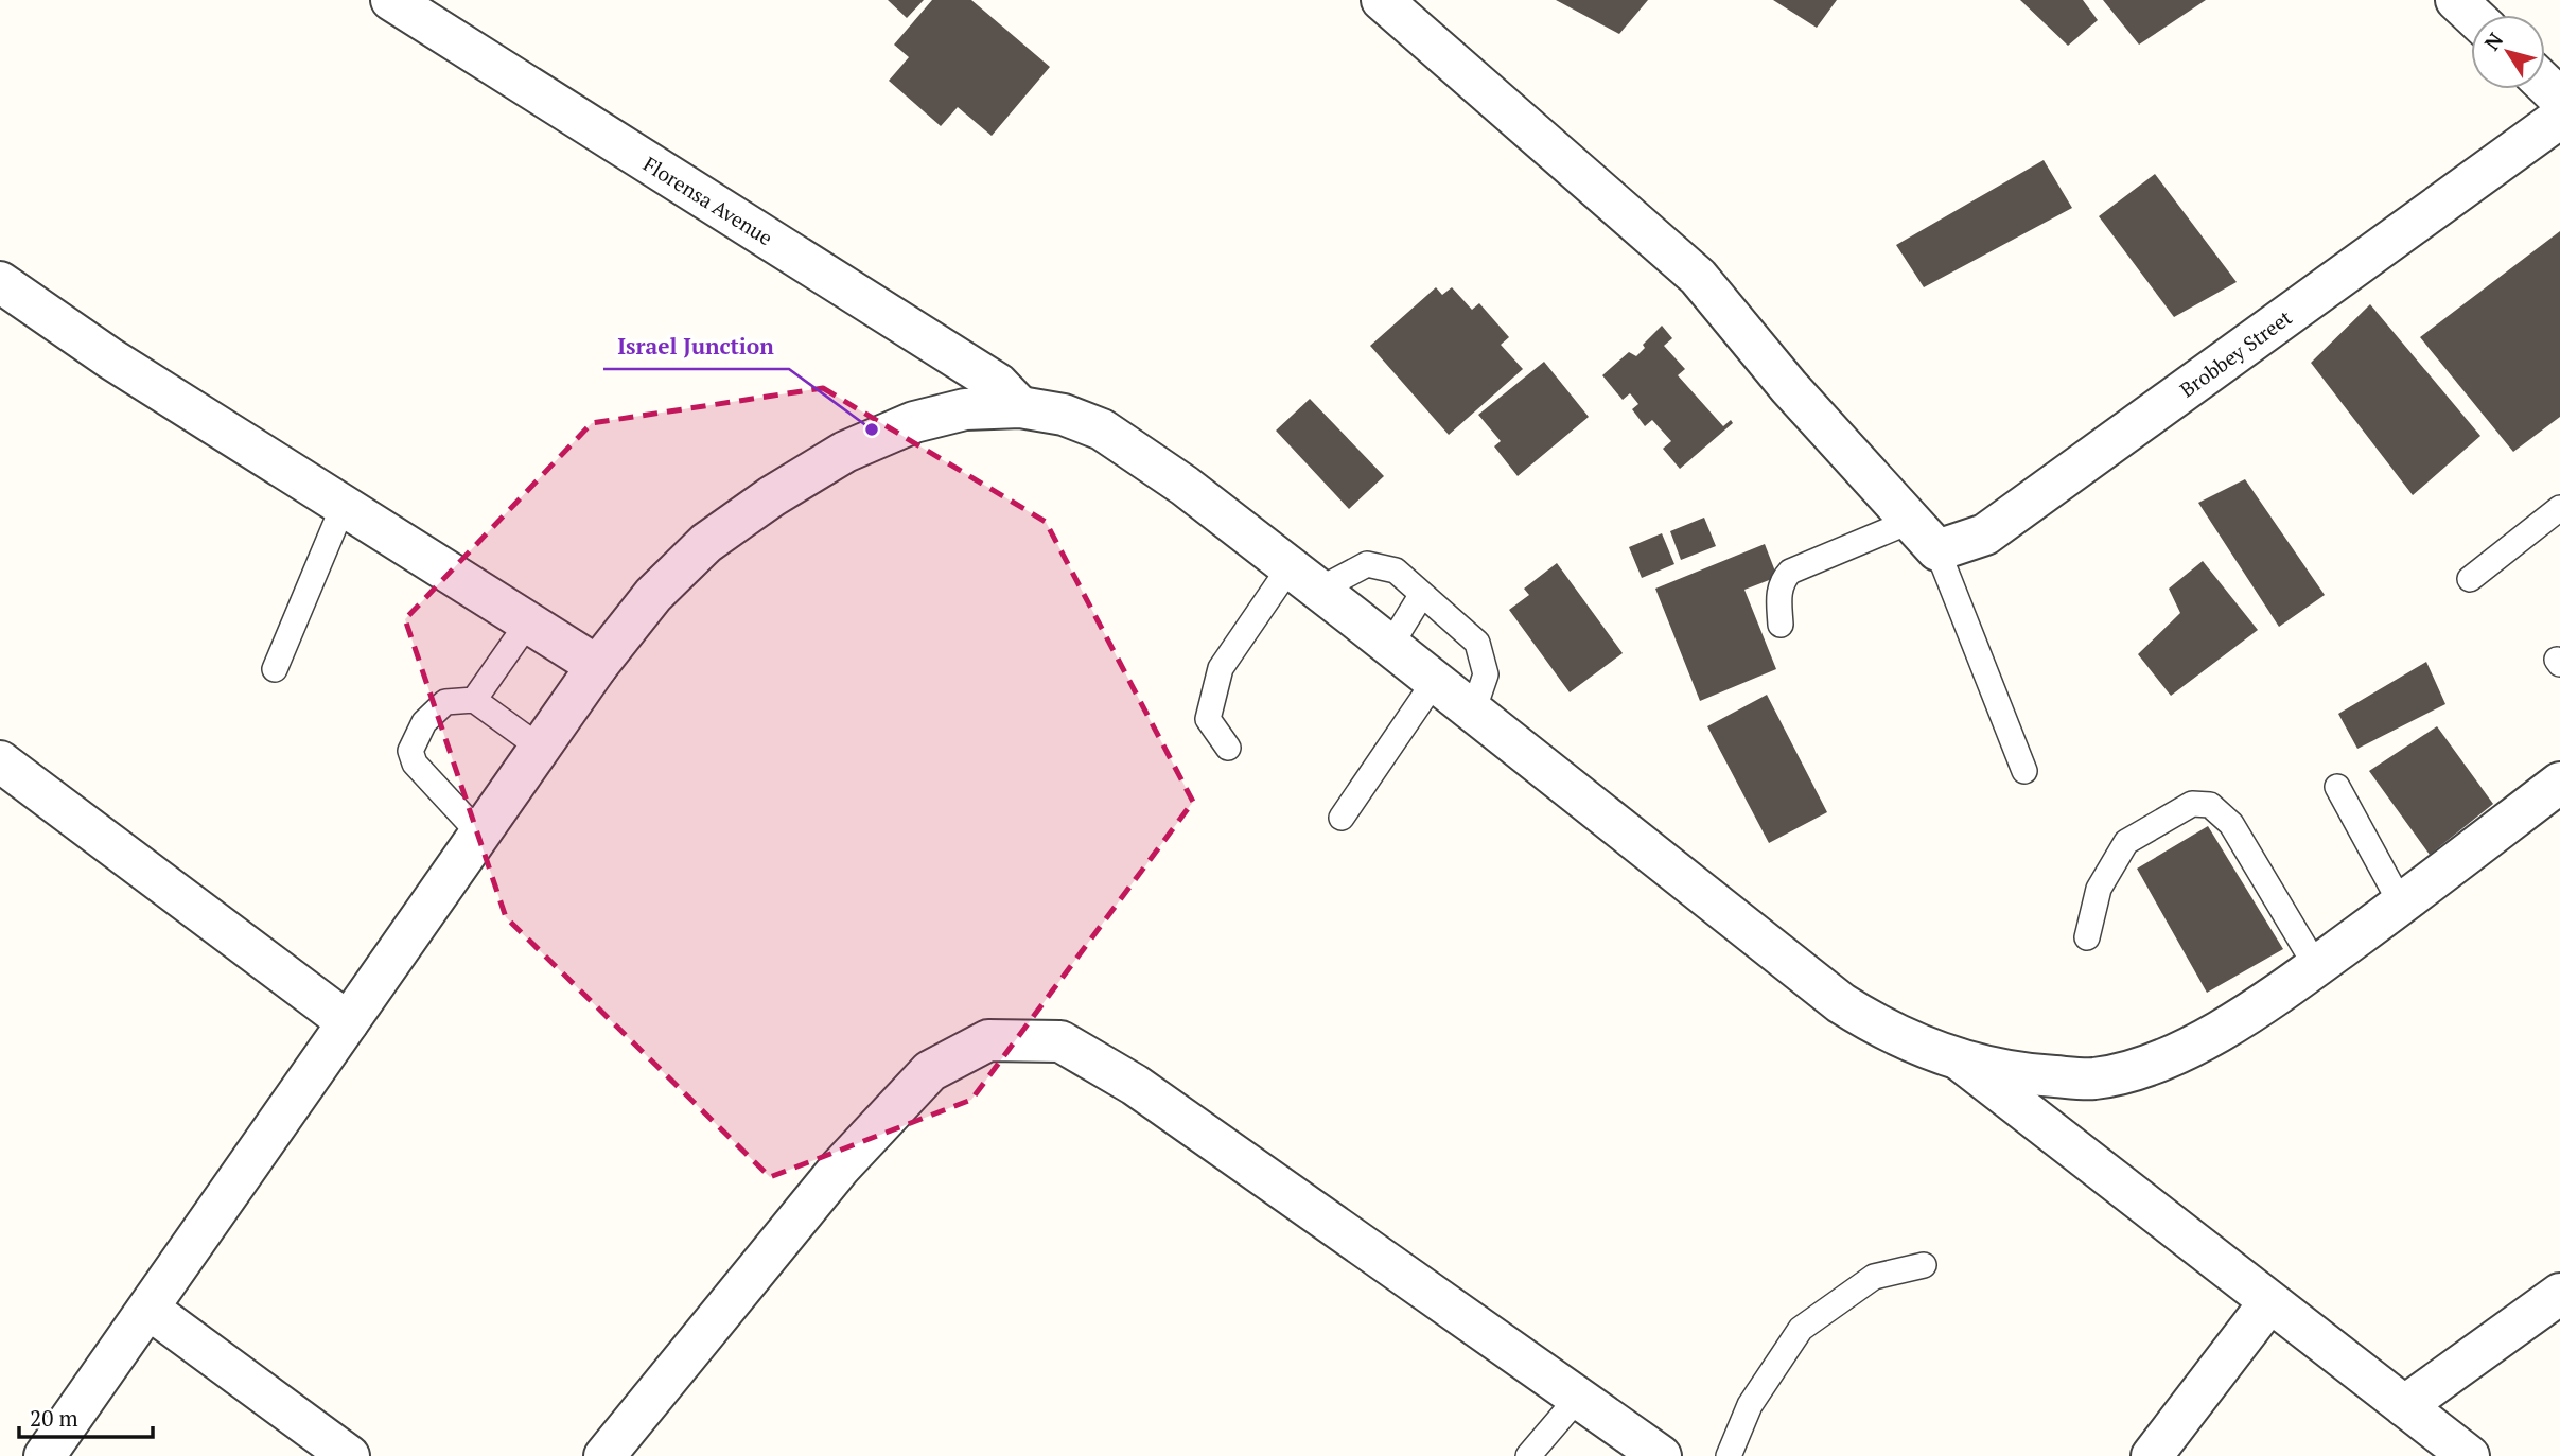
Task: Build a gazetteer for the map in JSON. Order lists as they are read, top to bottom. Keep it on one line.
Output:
{"streets":{"street":["Florensa Avenue","Brobbey Street"]},"places":["Israel Junction"],"scale_bar":"20 m","north":"top left"}
